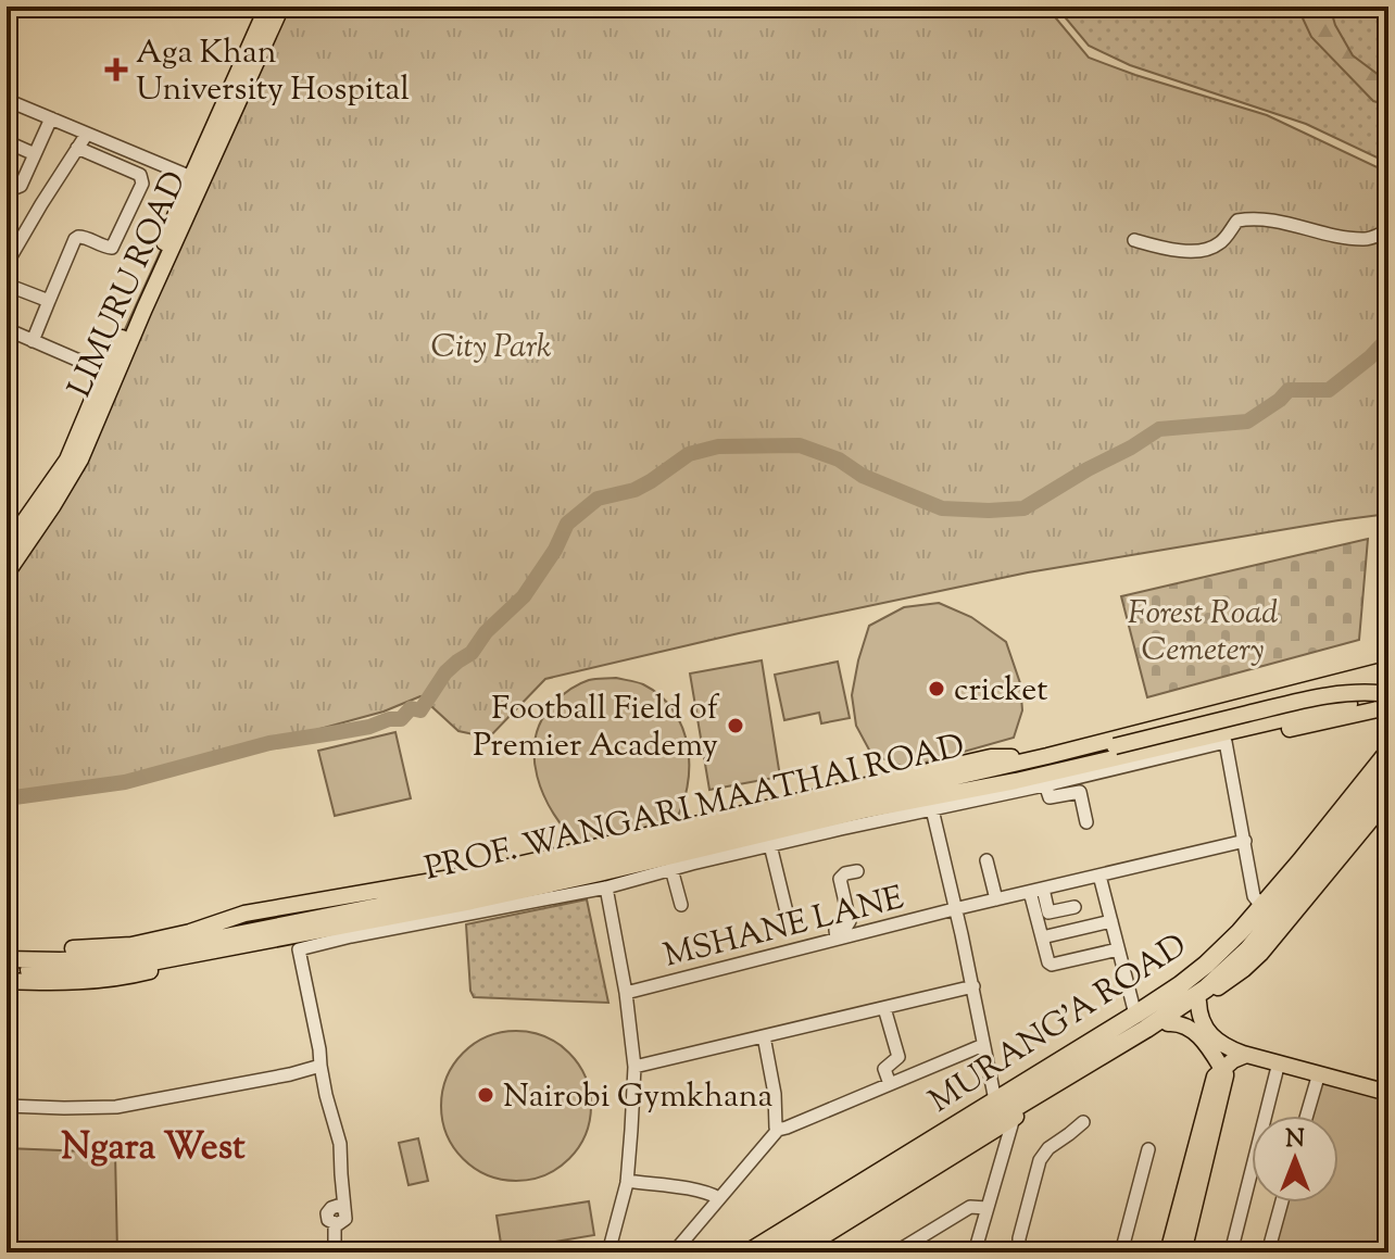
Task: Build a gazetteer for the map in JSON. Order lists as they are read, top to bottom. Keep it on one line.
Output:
{"streets":{"highway":["MURANG'A ROAD"],"main road":["LIMURU ROAD","PROF. WANGARI MAATHAI ROAD"],"street":["MSHANE LANE"]},"districts":["Ngara West"],"parks":["City Park","Forest Road Cemetery"],"places":{"health":["Aga Khan University Hospital"],"other":["cricket","Football Field of Premier Academy","Nairobi Gymkhana"]},"north":"top"}
